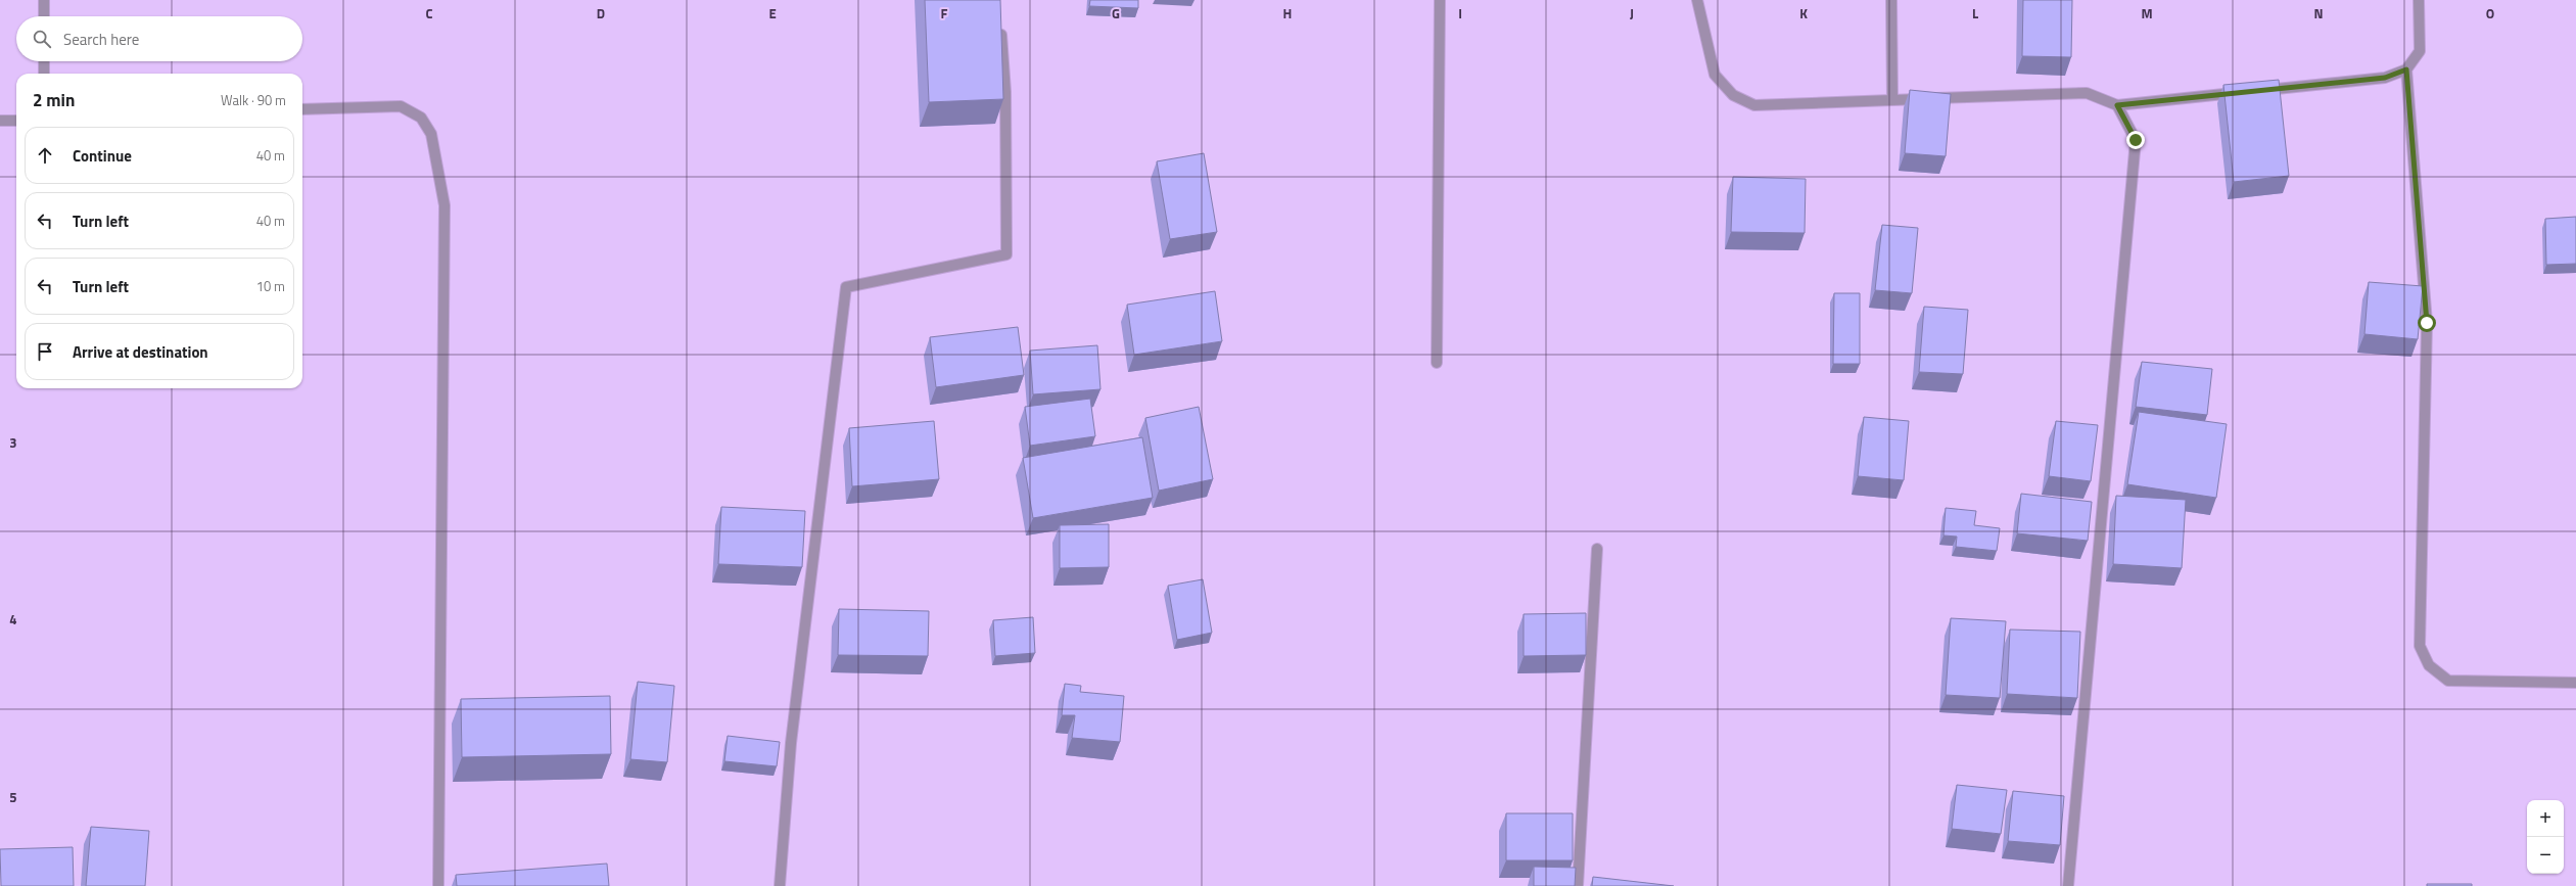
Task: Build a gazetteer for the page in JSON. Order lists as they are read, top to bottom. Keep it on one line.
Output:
{"page":{"search":"Search here","heading":["2 min","Walk · 90 m"],"list":[["Continue","40 m"],["Turn left","40 m"],["Turn left","10 m"],"Arrive at destination"],"map_buttons":["+","−"]},"grid":{"columns":["C","D","E","F","G","H","I","J","K","L","M","N","O"],"rows":["3","4","5"]}}
